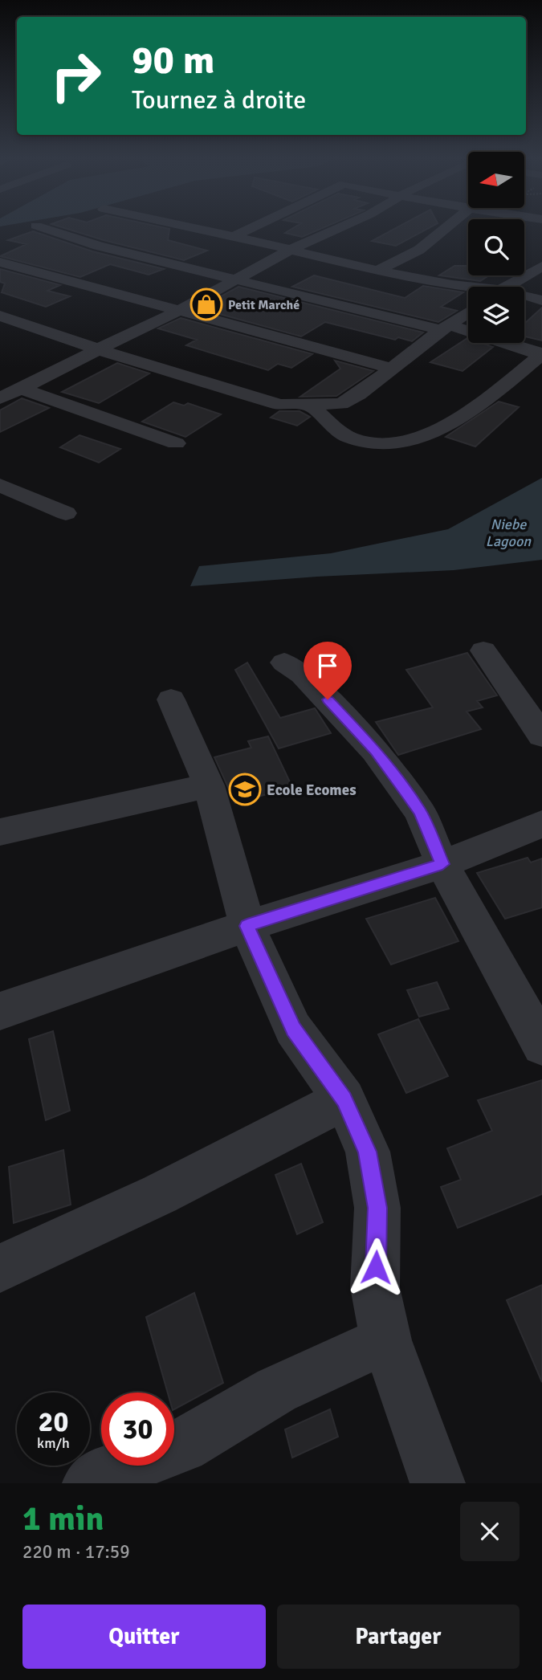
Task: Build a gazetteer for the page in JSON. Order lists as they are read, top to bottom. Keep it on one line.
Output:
{"water":["Niebe Lagoon"],"places":{"shop":["Petit Marché"],"school or university":["Ecole Ecomes"]},"north":"left","page":{"turn":["90 m","Tournez à droite"],"speed":"20 km/h","limit":"30","heading":["1 min","220 m · 17:59"],"buttons":["Quitter","Partager"]}}
